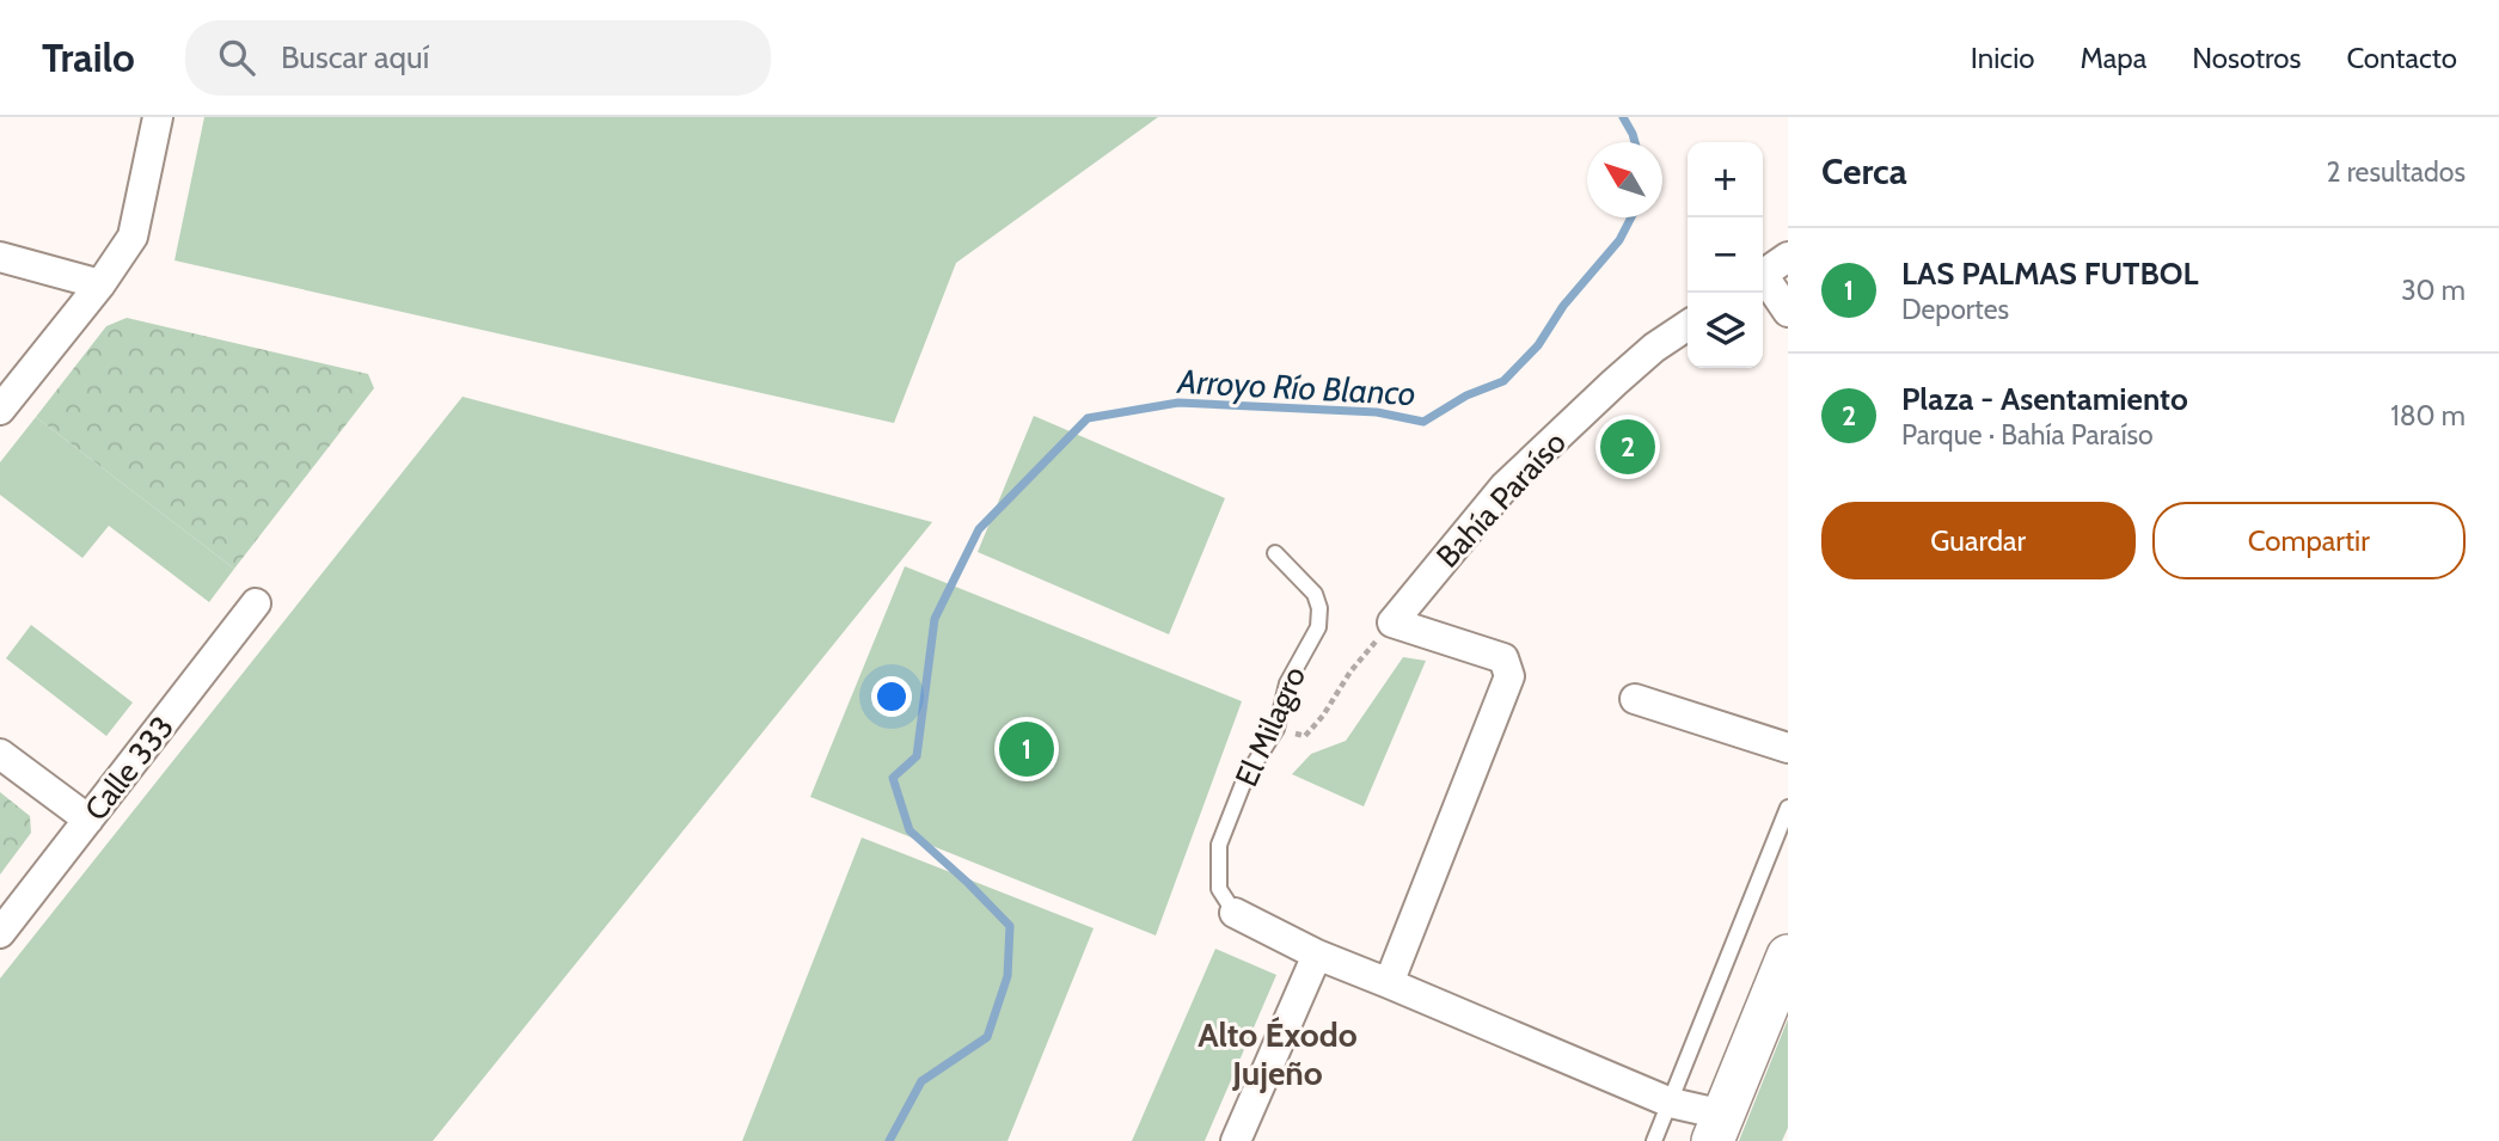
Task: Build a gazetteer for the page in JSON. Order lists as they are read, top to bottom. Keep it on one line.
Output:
{"streets":{"street":["Bahía Paraíso","Calle 333"],"lane":["El Milagro"]},"districts":["Alto Éxodo Jujeño"],"water":["Arroyo Río Blanco"],"north":"top left","page":{"header":"Trailo","search":"Buscar aquí","nav":["Inicio","Mapa","Nosotros","Contacto"],"heading":["Cerca","2 resultados"],"map_buttons":["+","−"],"list":[{"mark":"1","name":"LAS PALMAS FUTBOL","note":"Deportes","value":"30 m"},{"mark":"2","name":"Plaza - Asentamiento","note":"Parque · Bahía Paraíso","value":"180 m"}],"pins":["2","1"],"buttons":["Guardar","Compartir"]}}
